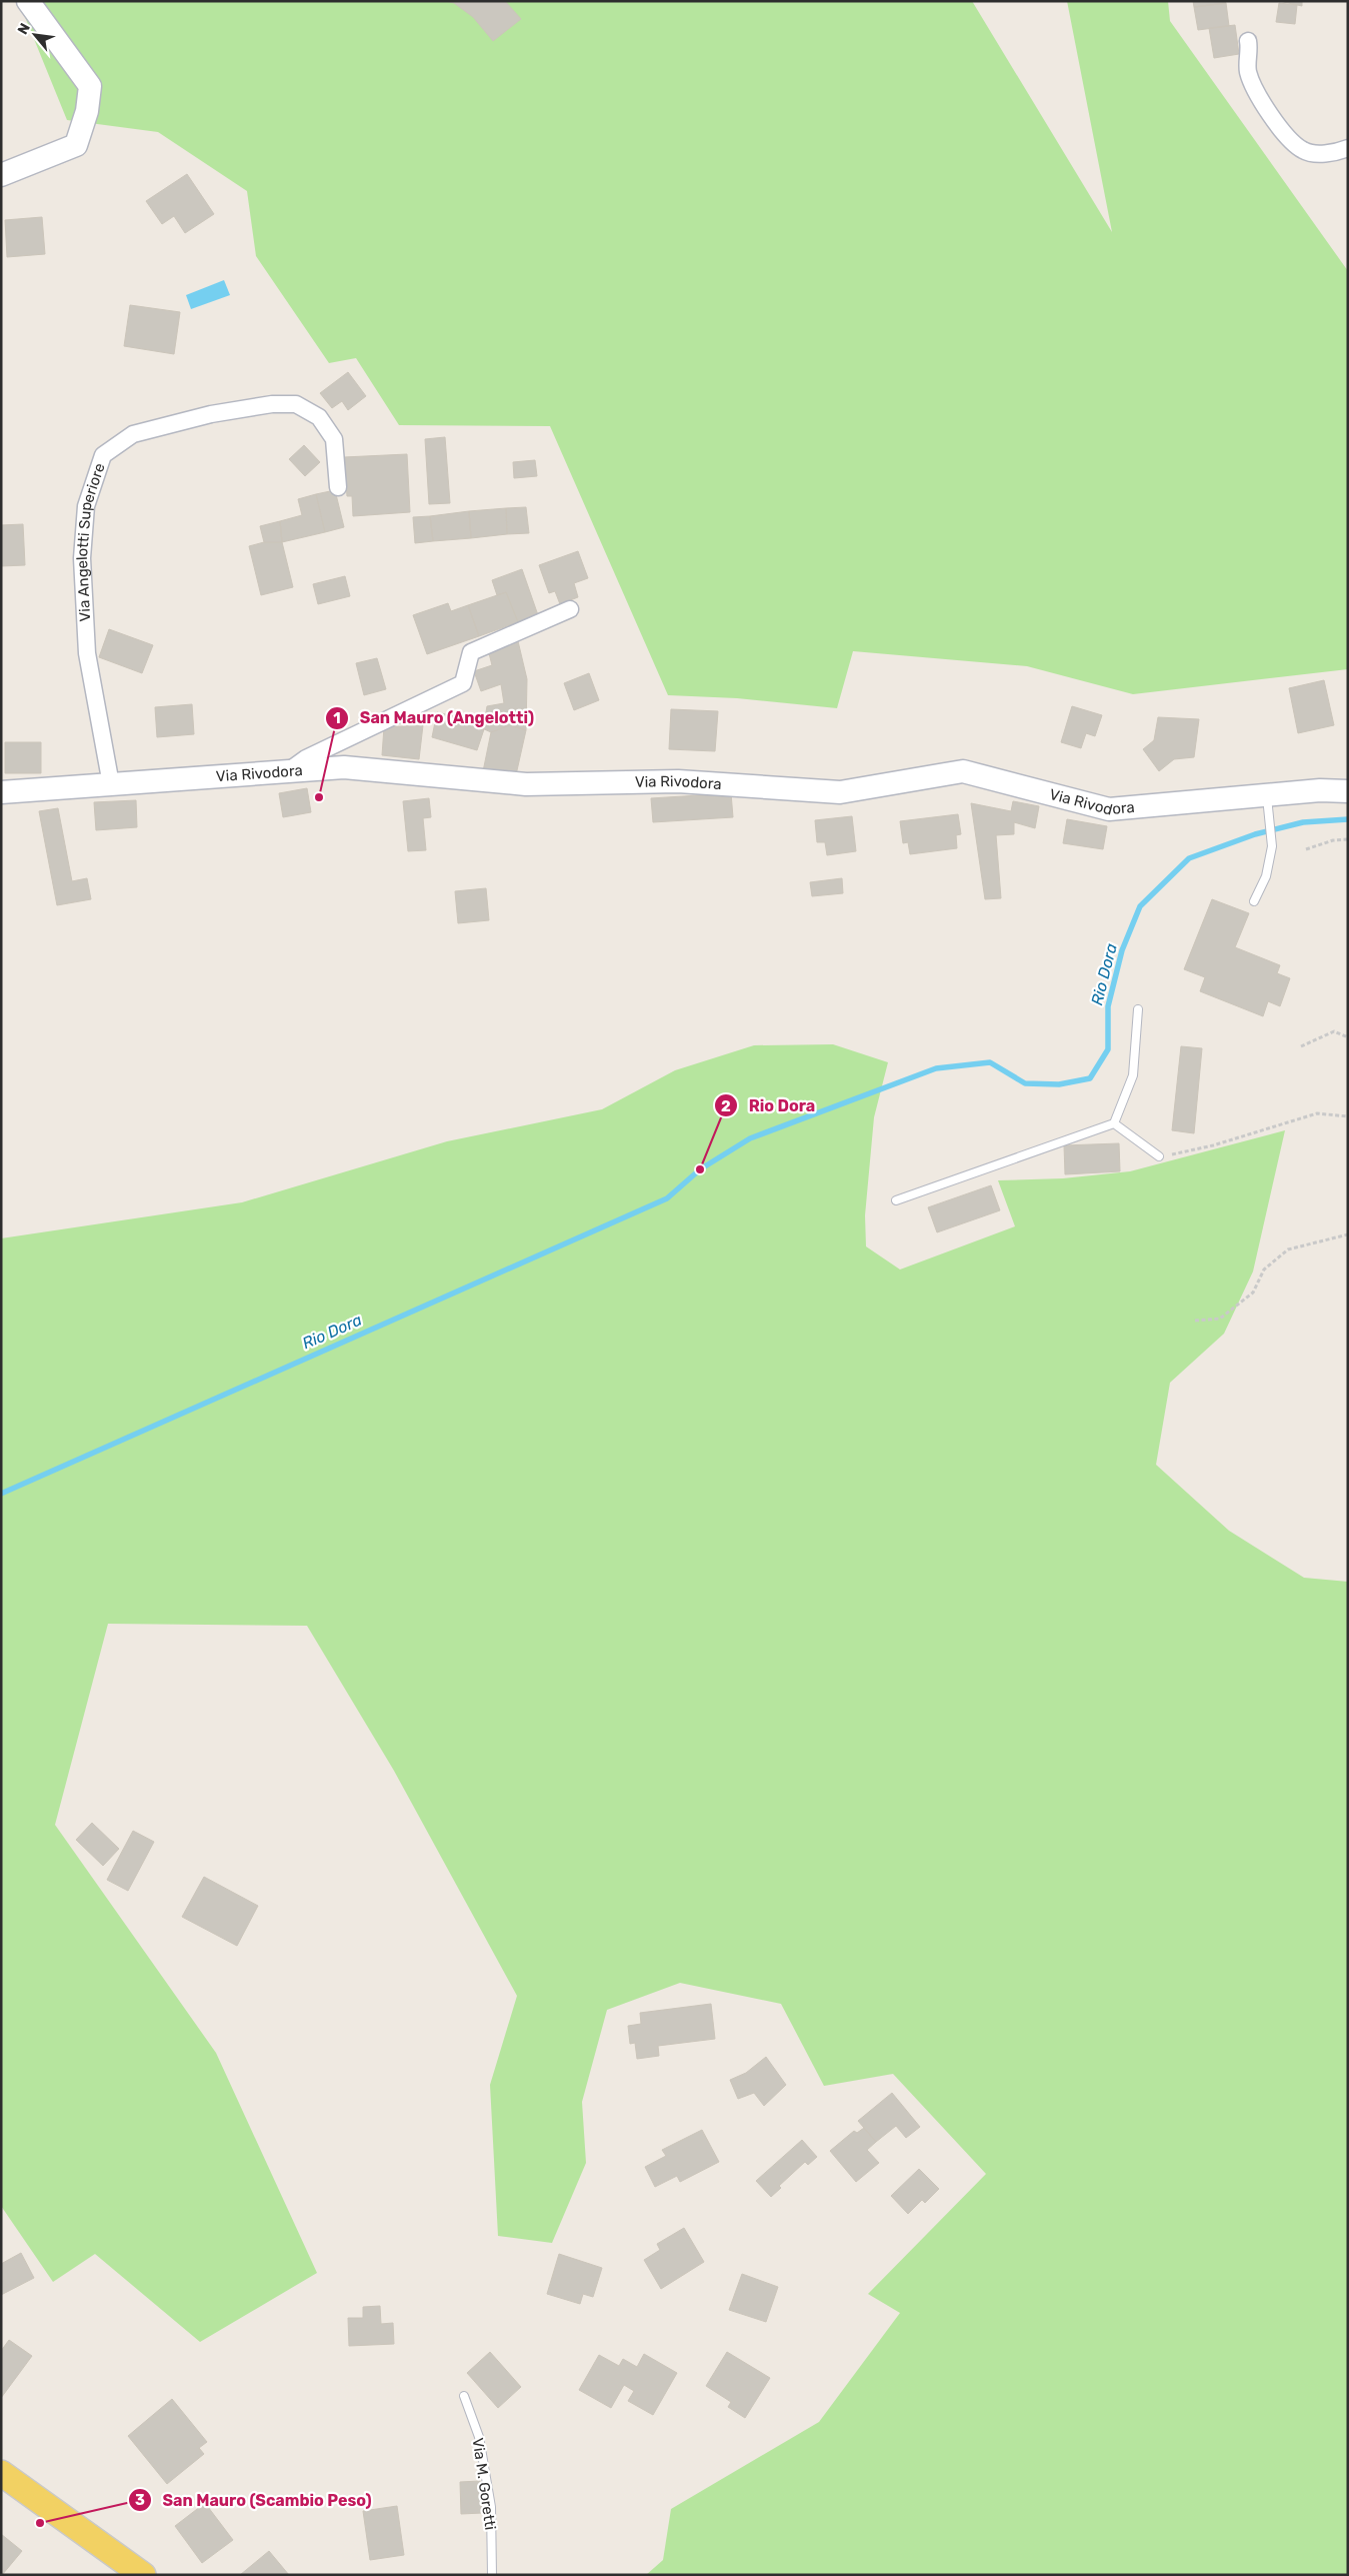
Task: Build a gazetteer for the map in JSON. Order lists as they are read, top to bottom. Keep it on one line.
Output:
{"streets":{"street":["Via Angelotti Superiore","Via Rivodora"],"lane":["Via M. Goretti"]},"crossings":[["Via Angelotti Superiore","Via Rivodora"]],"water":["Rio Dora"],"places":["San Mauro (Angelotti)","Rio Dora","San Mauro (Scambio Peso)"],"north":"top left"}
